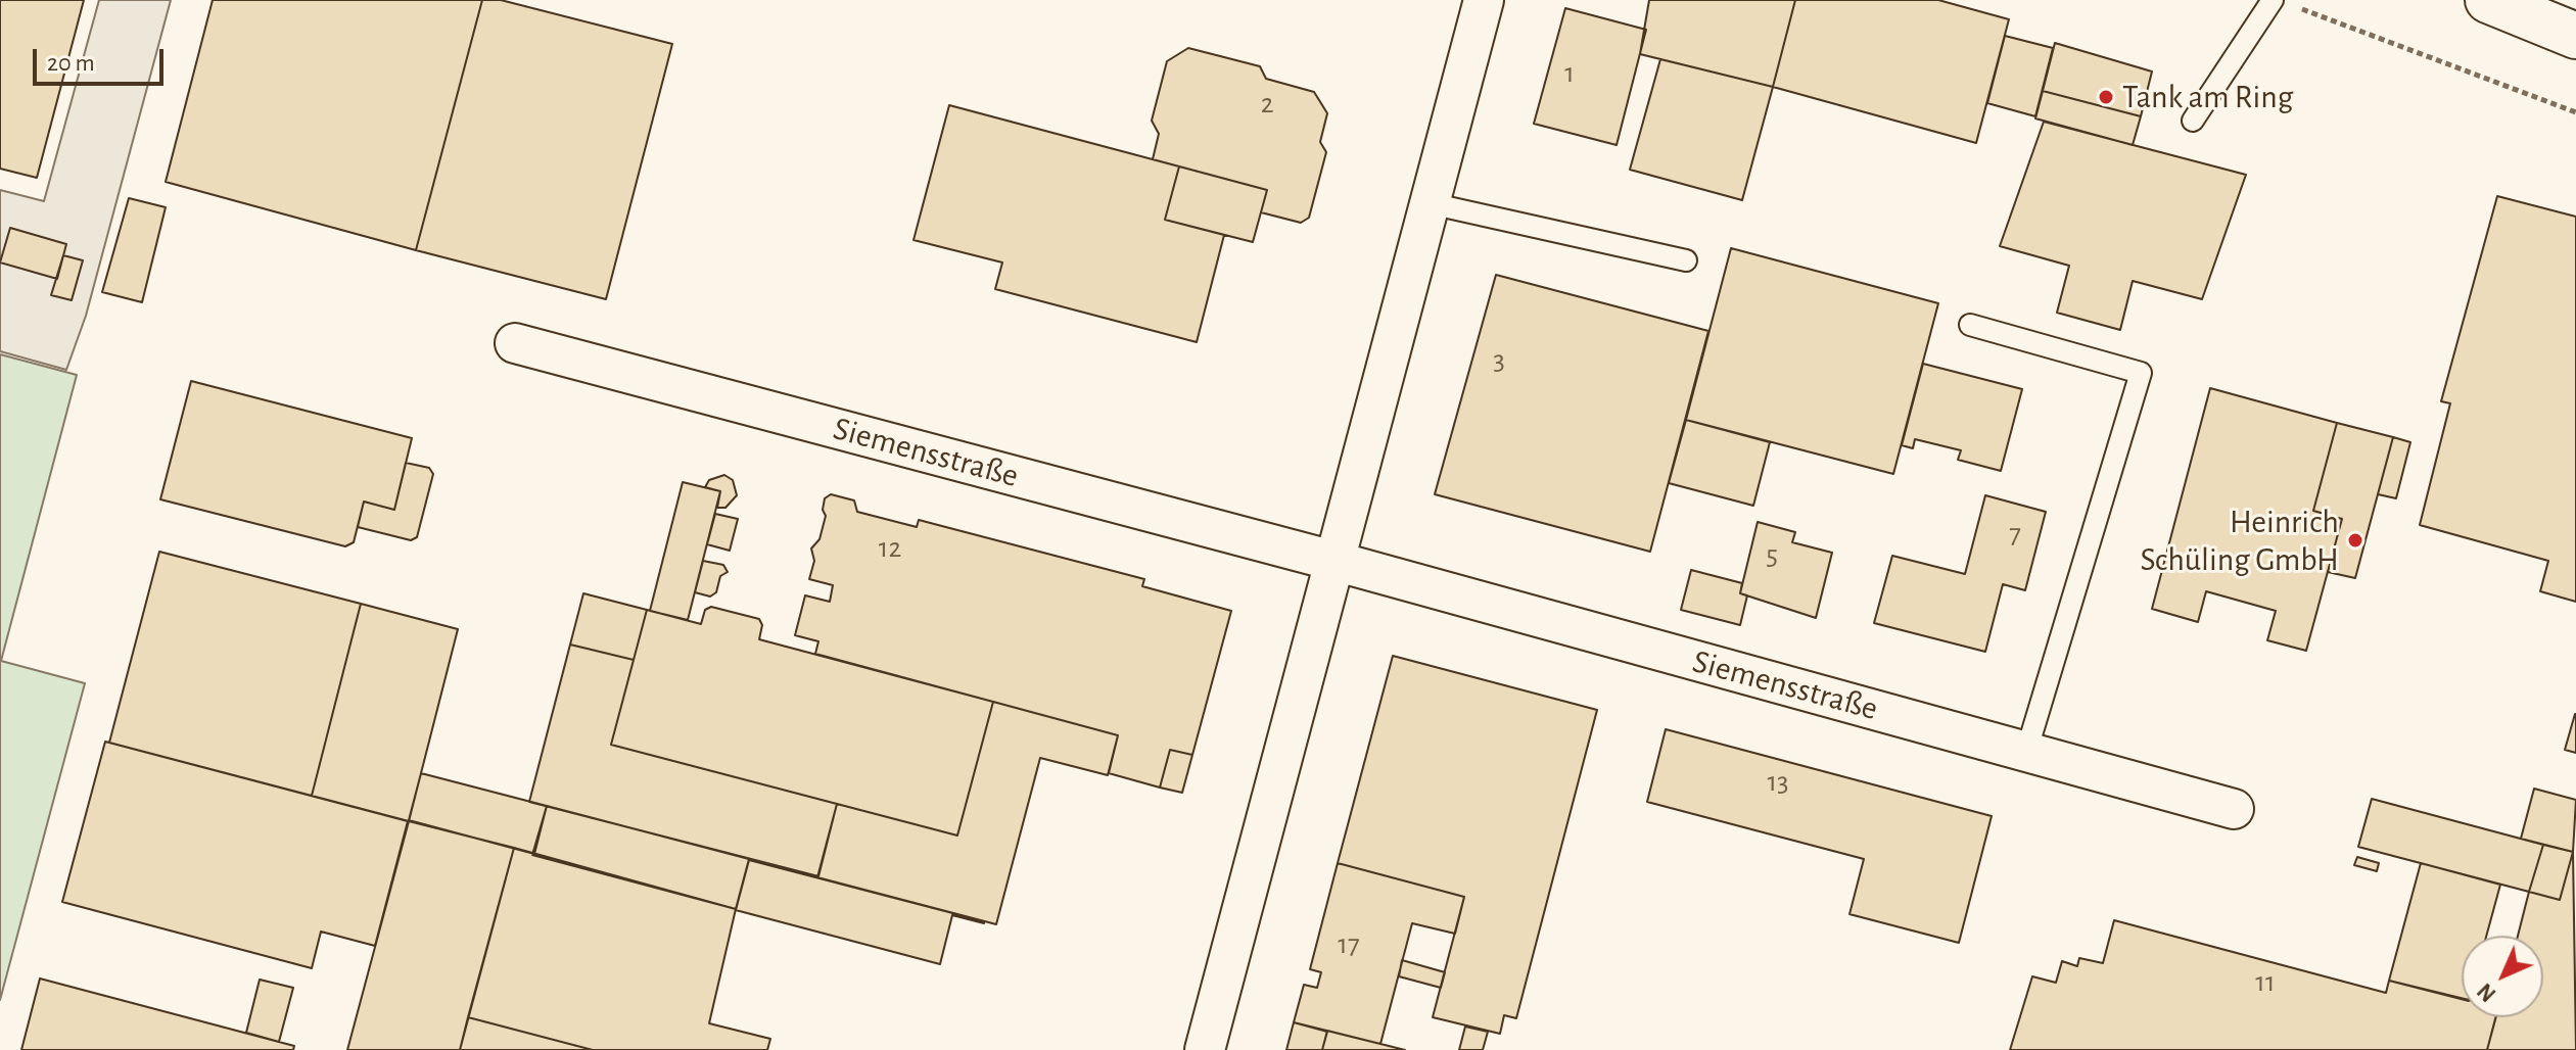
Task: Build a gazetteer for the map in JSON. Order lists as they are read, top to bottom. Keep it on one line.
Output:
{"streets":{"street":["Siemensstraße"]},"places":["Tank am Ring","Heinrich Schüling GmbH"],"house_numbers":["1","2","3","7","12","5","13","17","11"],"scale_bar":"20 m","north":"bottom left"}
